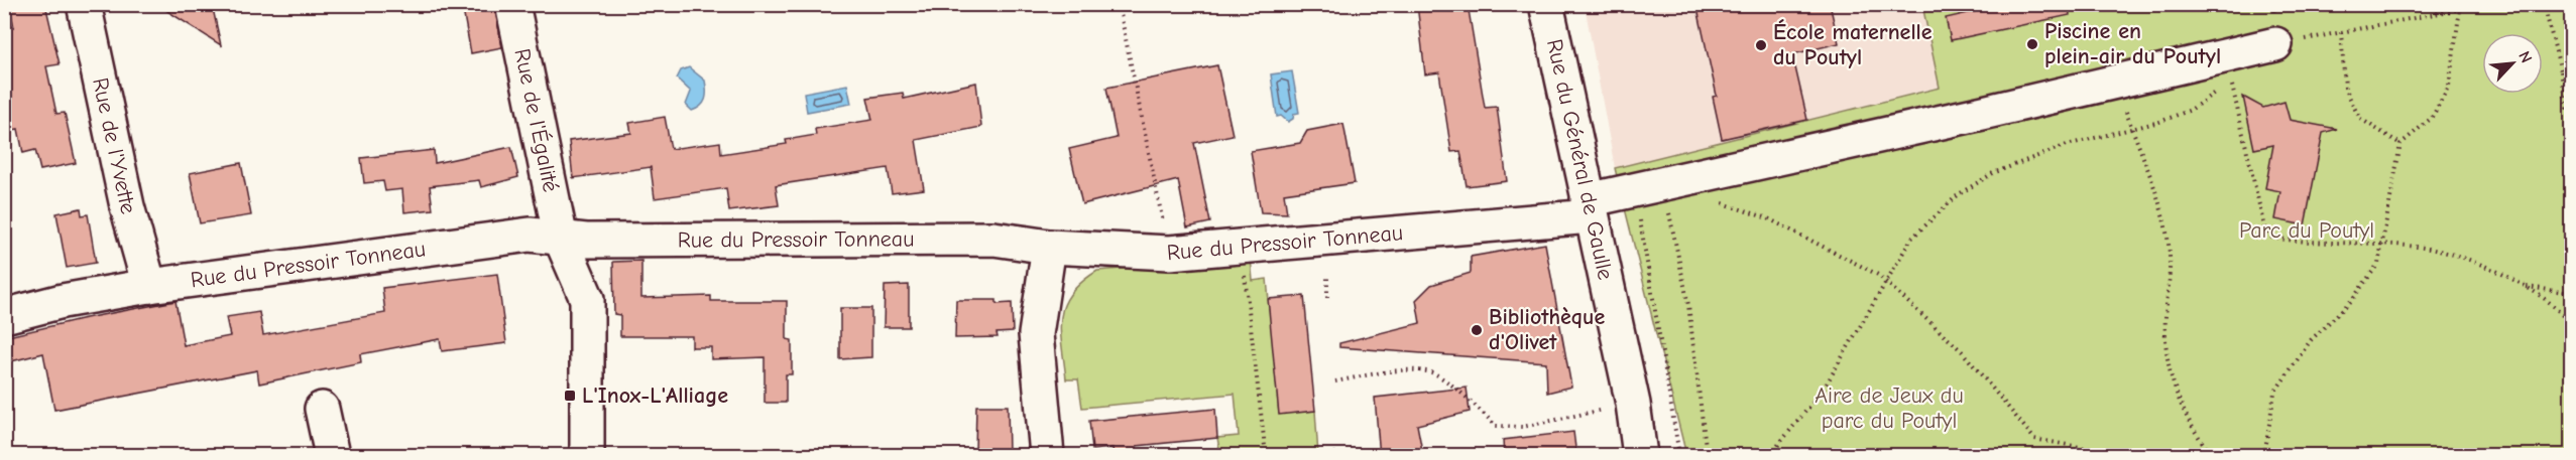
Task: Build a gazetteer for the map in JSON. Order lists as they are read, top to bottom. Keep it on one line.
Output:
{"streets":{"street":["Rue de l'Égalité","Rue de l'Yvette","Rue du Général de Gaulle","Rue du Pressoir Tonneau"]},"crossings":[["Rue de l'Égalité","Rue du Pressoir Tonneau"],["Rue de l'Yvette","Rue du Pressoir Tonneau"],["Rue du Général de Gaulle","Rue du Pressoir Tonneau"]],"parks":["Parc du Poutyl","Aire de Jeux du parc du Poutyl"],"places":{"other":["Piscine en plein-air du Poutyl","École maternelle du Poutyl","Bibliothèque d'Olivet"],"transit":["L'Inox-L'Alliage"]},"north":"top right"}
